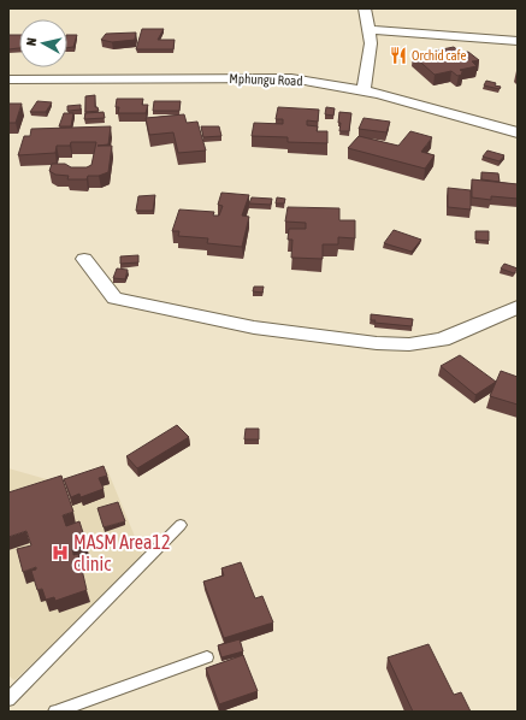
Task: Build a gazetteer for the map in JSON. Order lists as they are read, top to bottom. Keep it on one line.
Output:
{"streets":{"street":["Mphungu Road"]},"places":{"restaurant":["Orchid cafe"],"hospital":["MASM Area12 clinic"]},"north":"left"}
